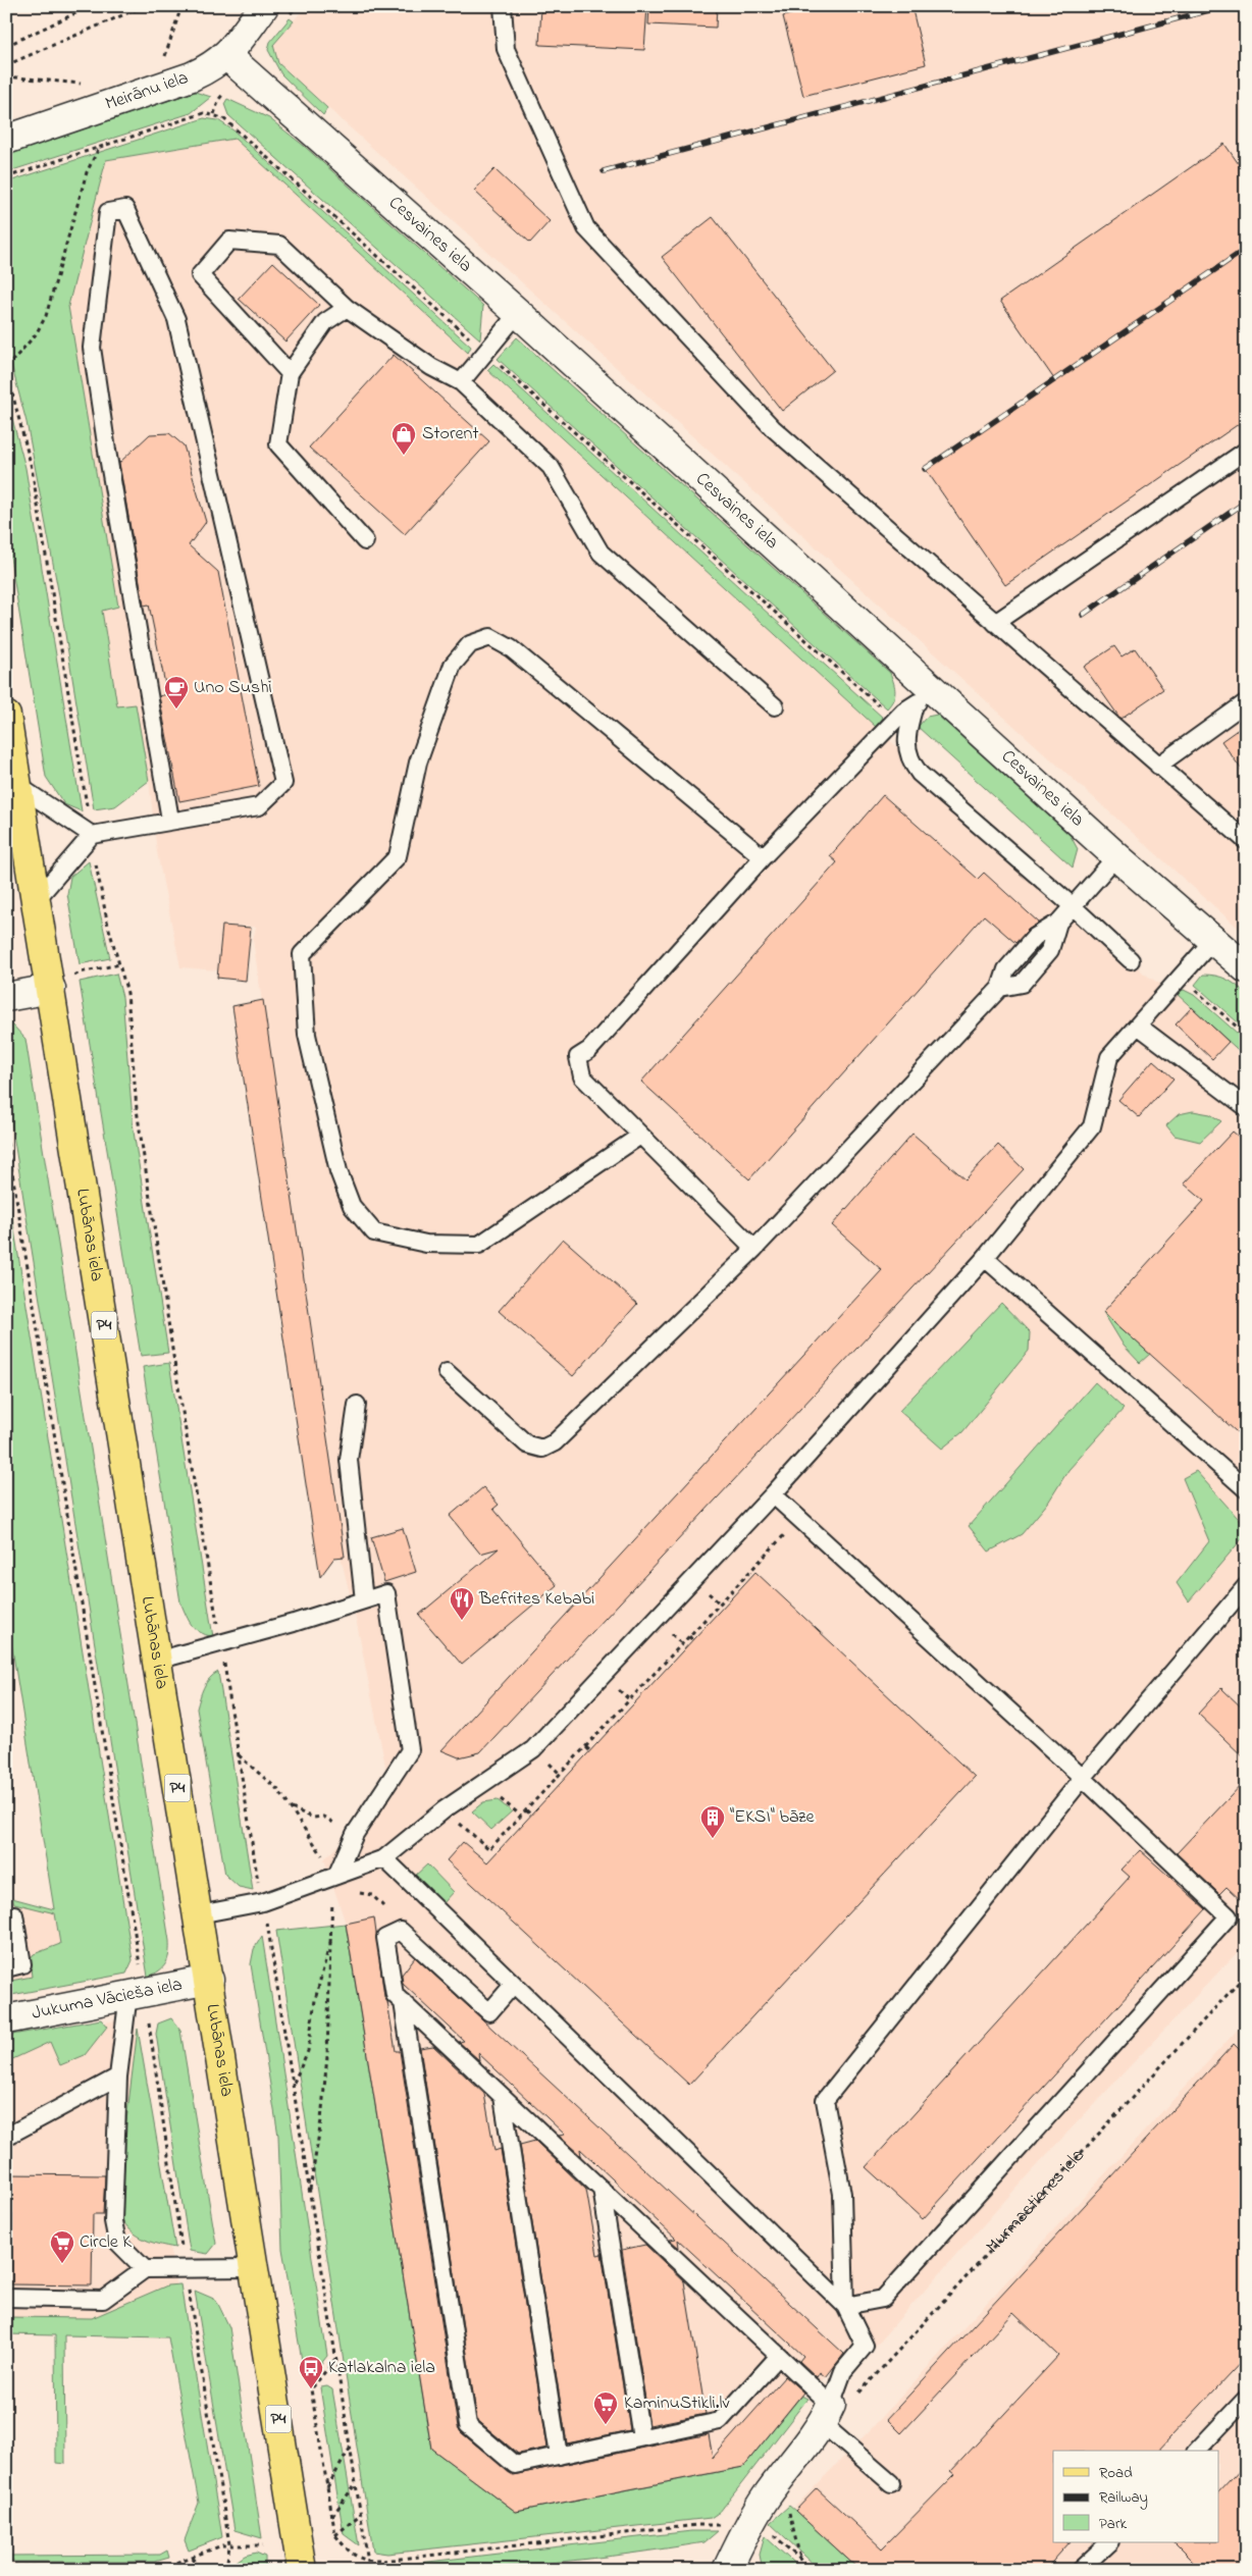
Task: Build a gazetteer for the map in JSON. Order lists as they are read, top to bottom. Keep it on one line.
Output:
{"streets":{"main road":["Lubānas iela","P4"],"street":["Meirānu iela","Cesvaines iela","Jukuma Vācieša iela"],"path":["Murmastienes iela"]},"crossings":[["Meirānu iela","Cesvaines iela"],["Lubānas iela","Jukuma Vācieša iela"]],"places":{"shop":["Storent"],"cafe":["Uno Sushi"],"restaurant":["Befrites Kebabi"],"building":["\"EKSI\" bāze"],"supermarket":["Circle K","KaminuStikli.lv"],"bus stop":["Katlakalna iela"]},"legend":["Road","Railway","Park"]}
